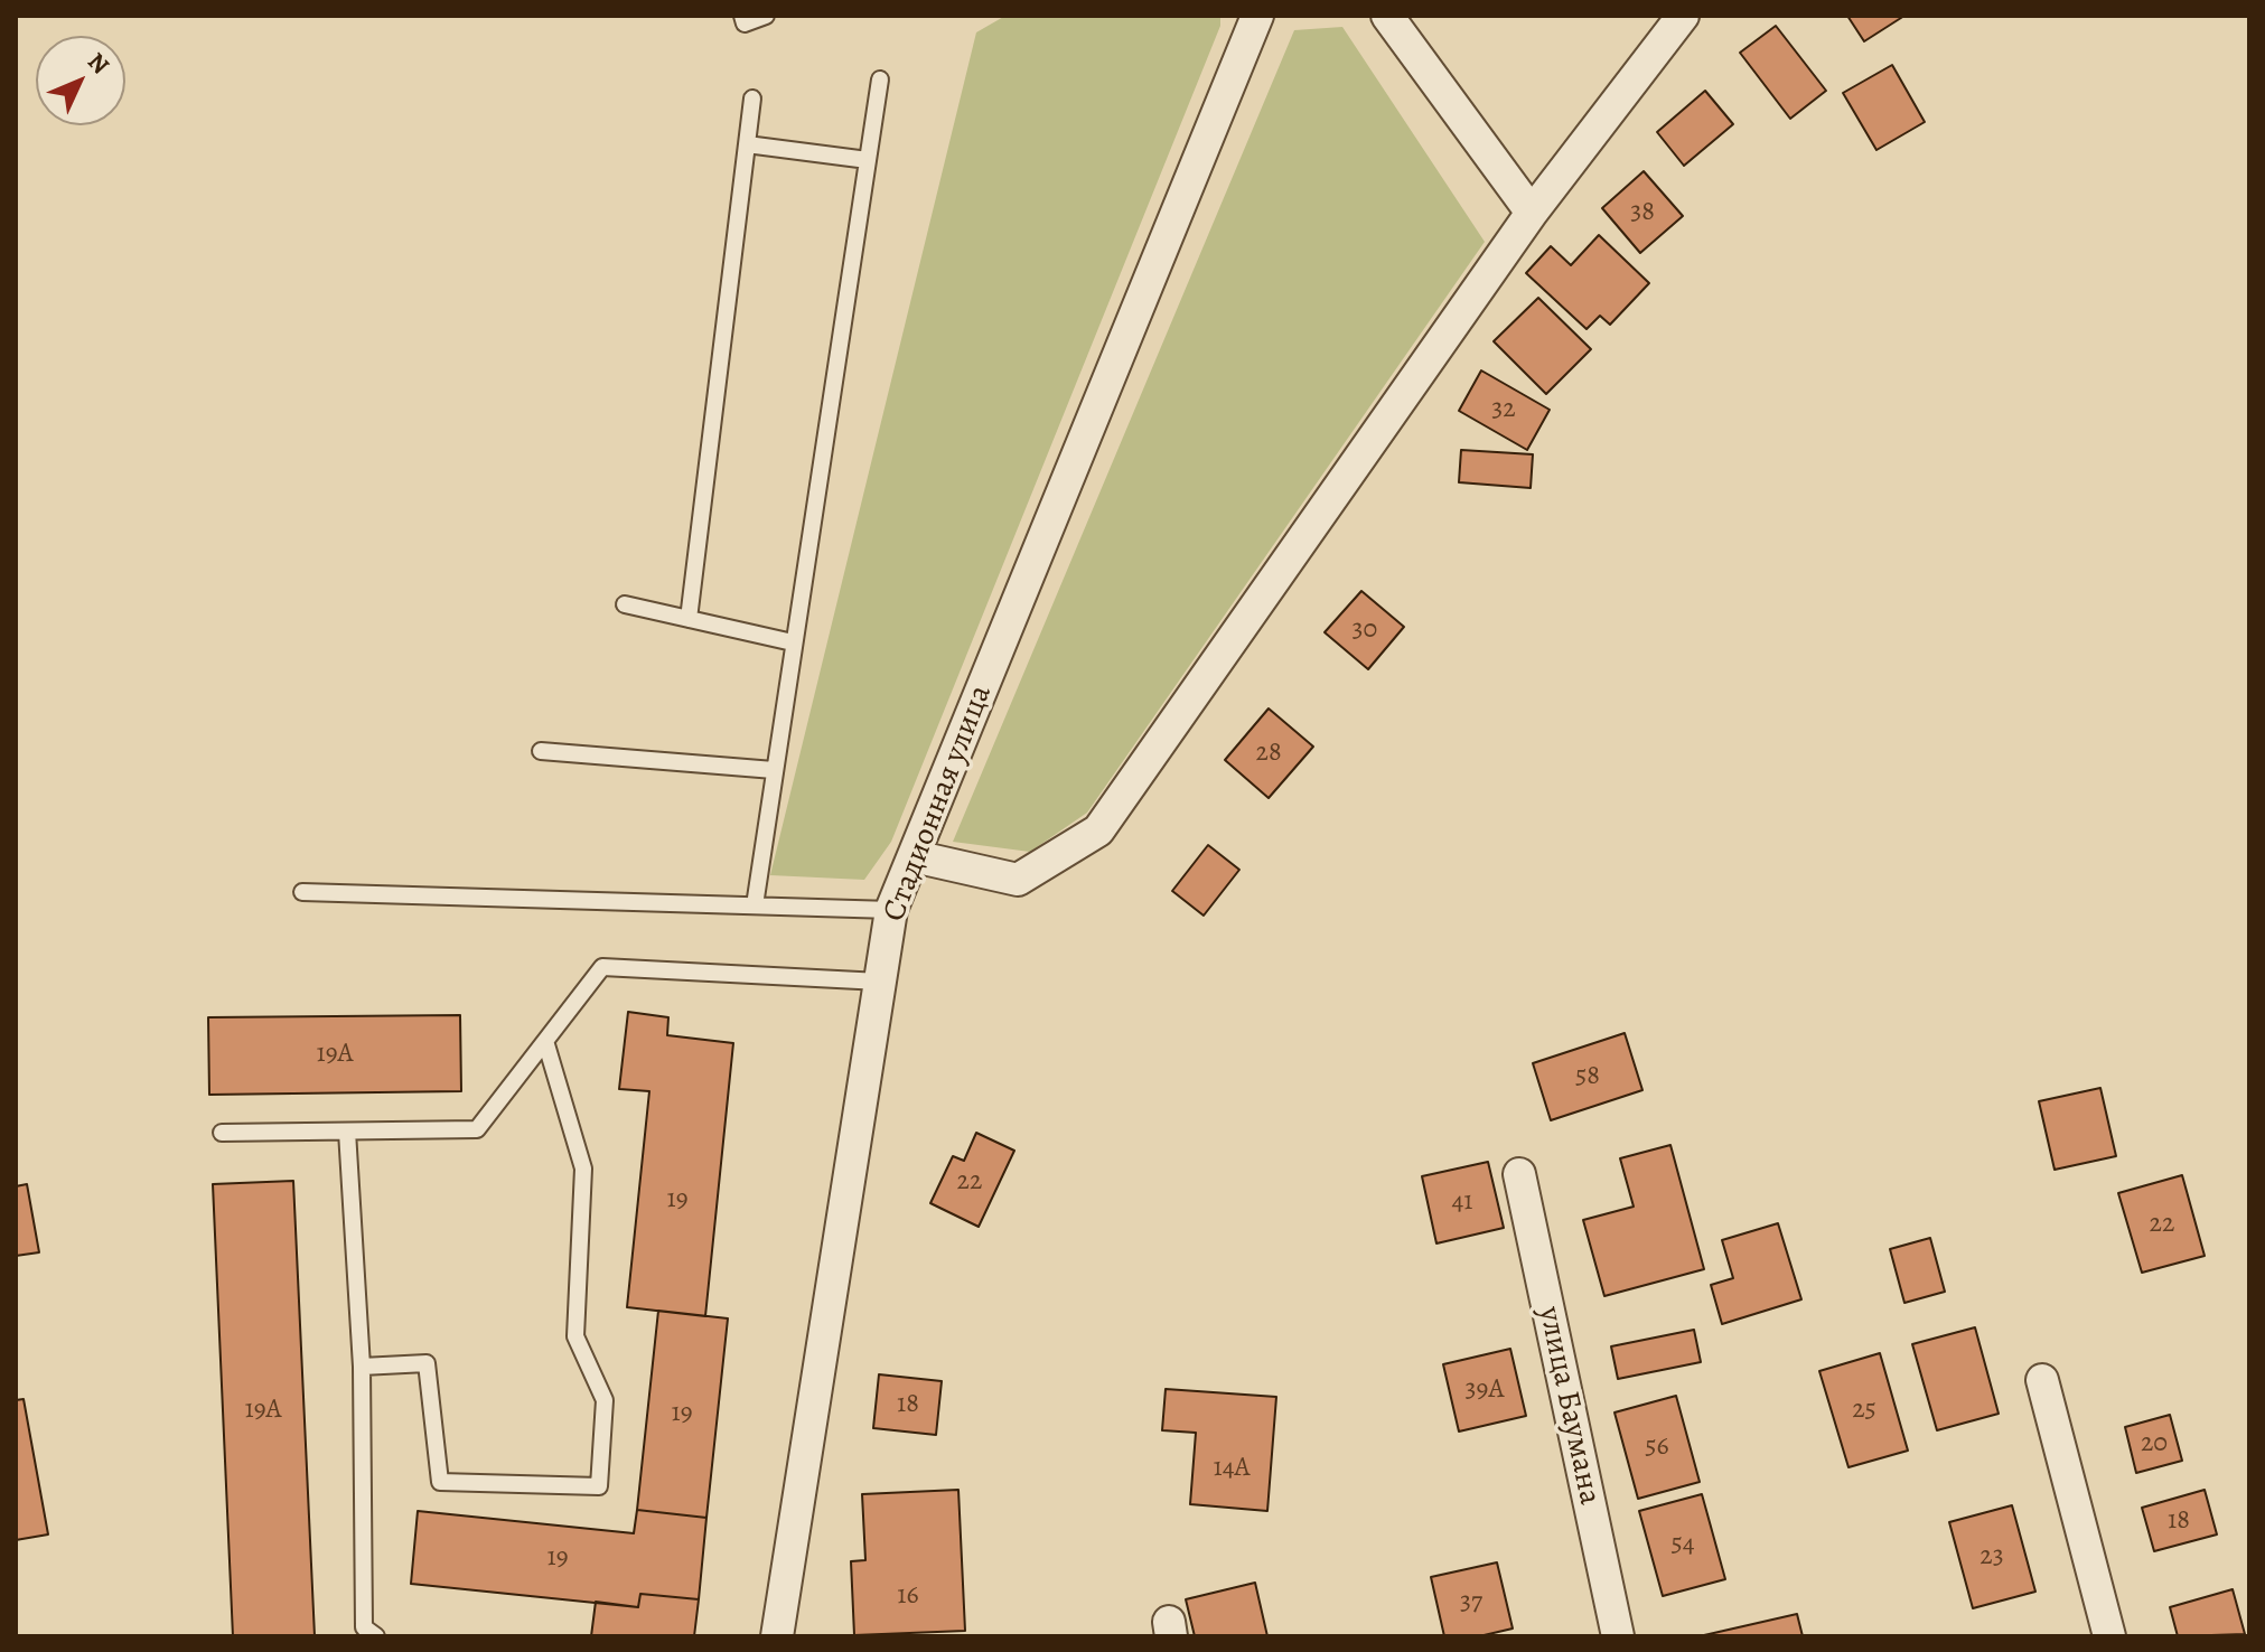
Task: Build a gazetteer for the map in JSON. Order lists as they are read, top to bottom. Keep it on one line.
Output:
{"streets":{"street":["Стадионная улица","улица Баумана"]},"house_numbers":["38","32","30","28","19А","58","22","19","41","22","39А","18","19А","25","19","20","56","14А","18","54","23","19","16","37"],"north":"top right"}
